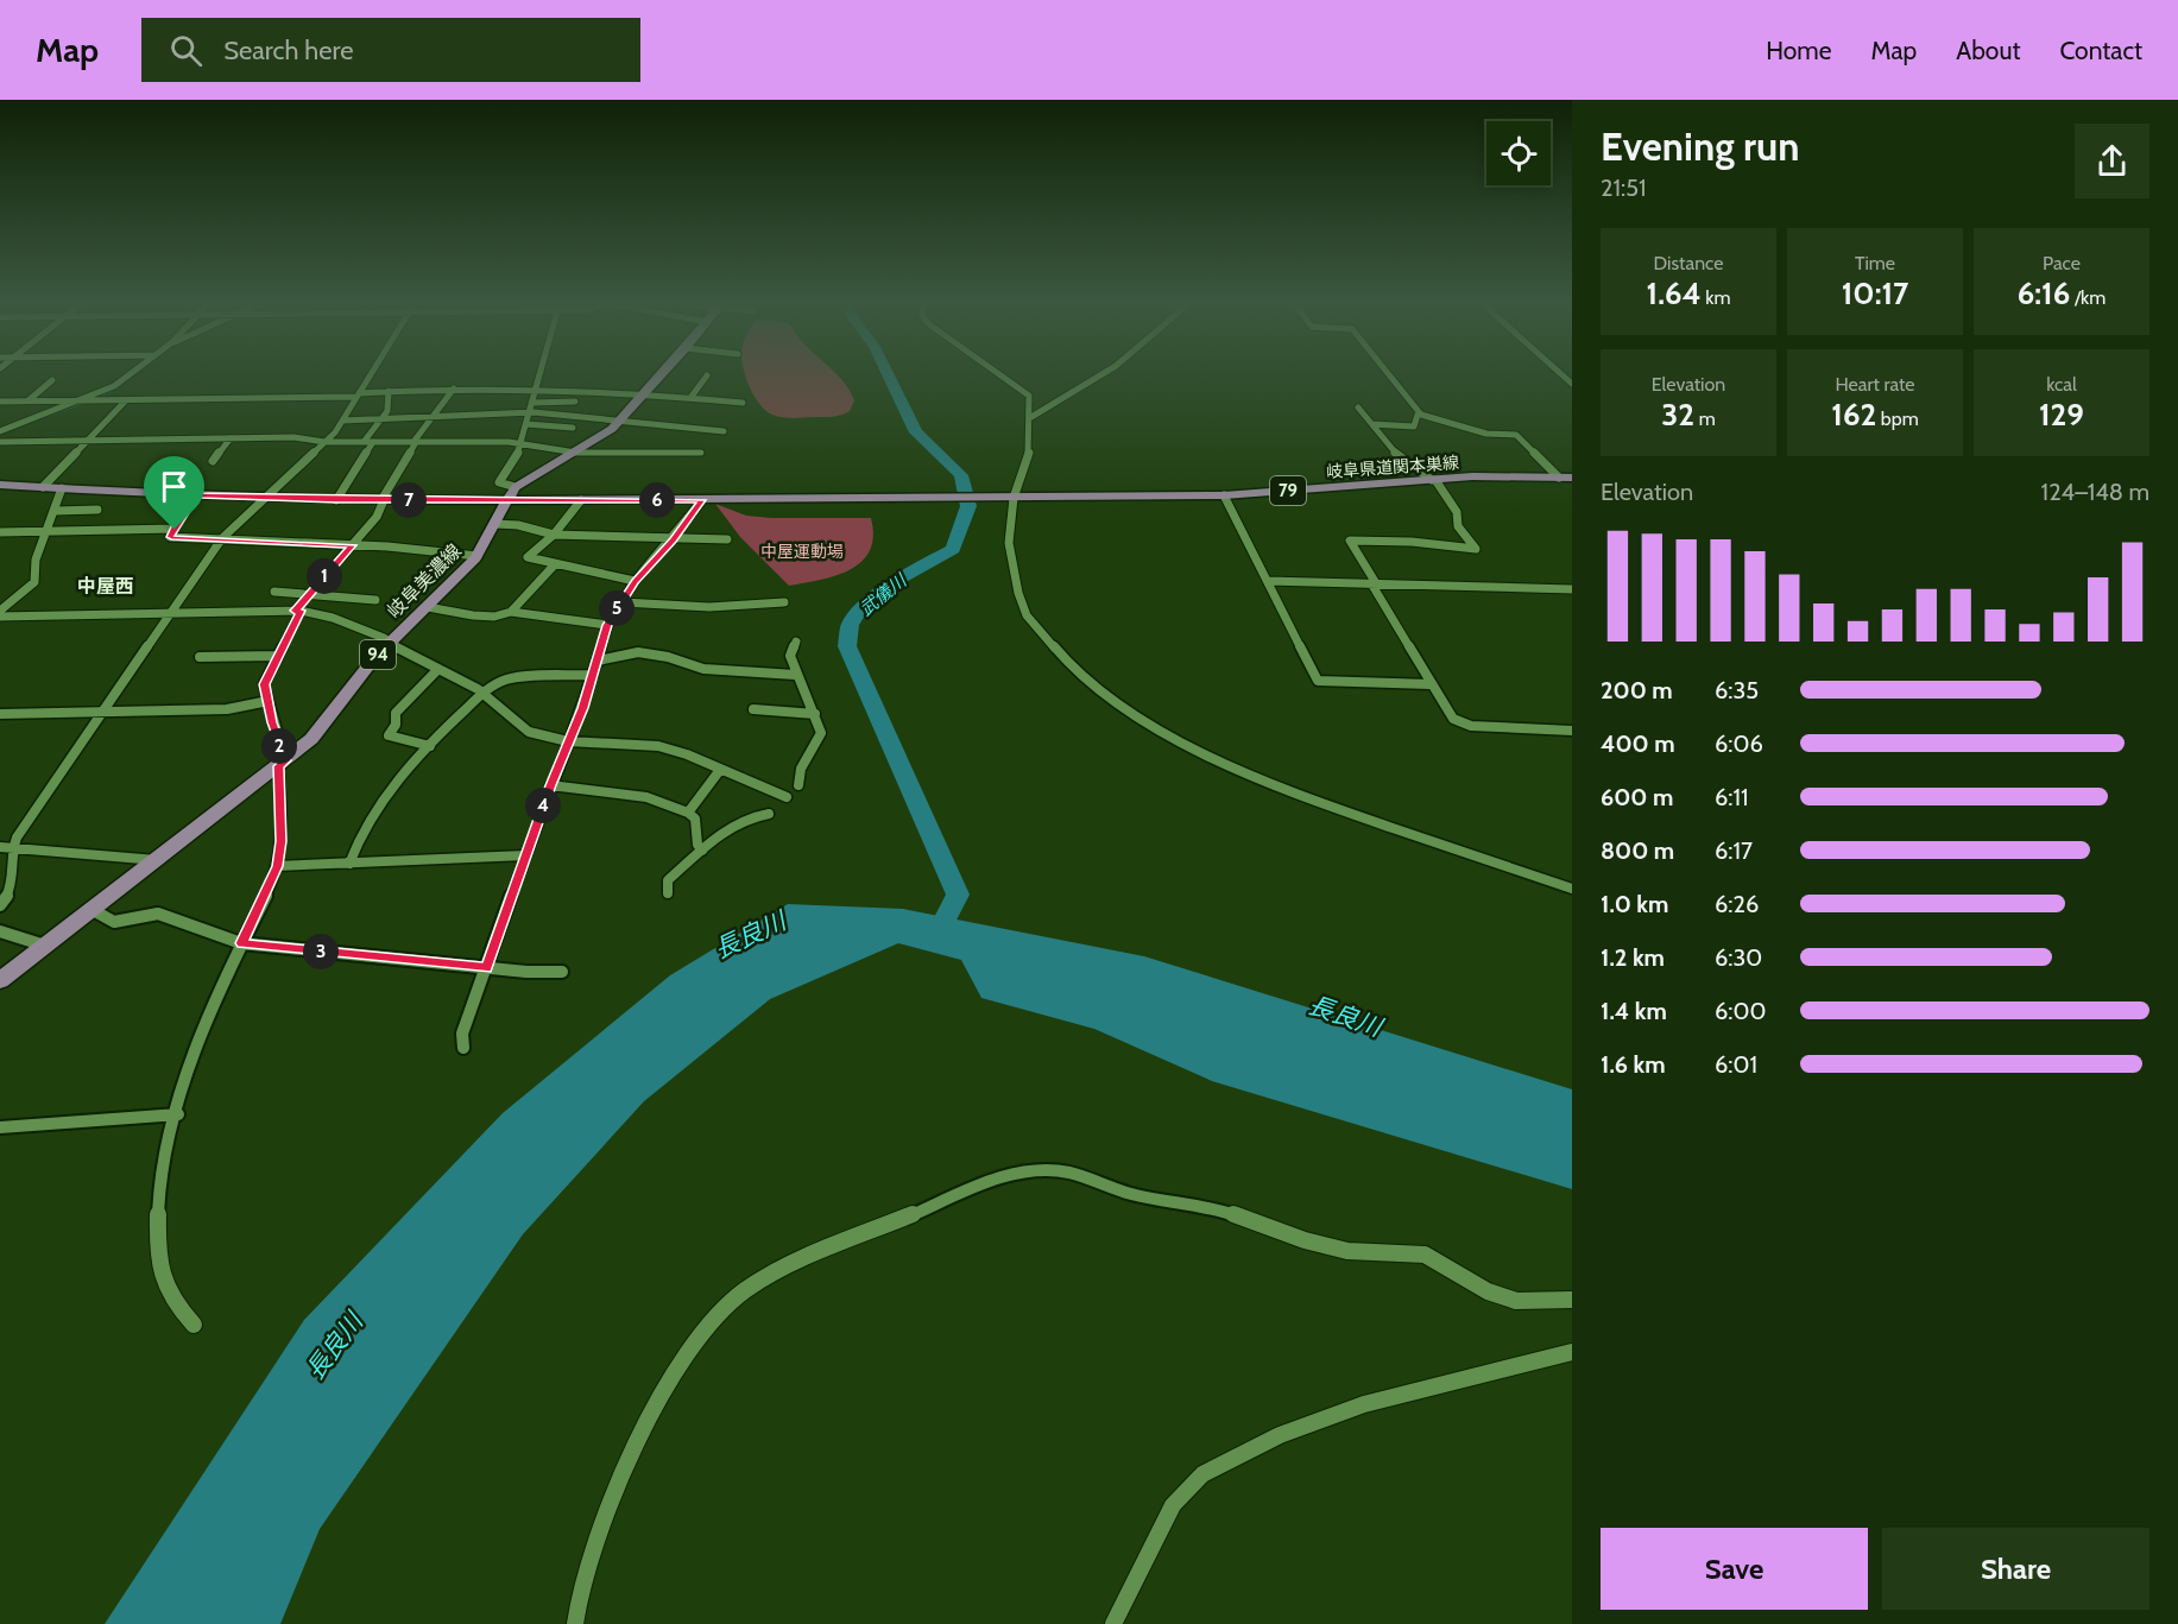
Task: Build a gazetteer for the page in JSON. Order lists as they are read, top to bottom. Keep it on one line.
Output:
{"streets":{"main road":["岐阜県道関本巣線","79","岐阜美濃線","94"]},"crossings":[["岐阜県道関本巣線","79"],["79","岐阜美濃線"]],"districts":["中屋西"],"water":["武儀川","長良川"],"parks":["中屋運動場"],"page":{"header":"Map","search":"Search here","nav":["Home","Map","About","Contact"],"heading":["Evening run","21:51"],"stats":[["Distance","1.64 km"],["Time","10:17"],["Pace","6:16 /km"],["Elevation","32 m"],["Heart rate","162 bpm"],["kcal","129"]],"chart":["Elevation","124–148 m"],"pins":["6","7","1","5","2","4","3"],"list":[{"name":"200 m","note":"6:35"},{"name":"400 m","note":"6:06"},{"name":"600 m","note":"6:11"},{"name":"800 m","note":"6:17"},{"name":"1.0 km","note":"6:26"},{"name":"1.2 km","note":"6:30"},{"name":"1.4 km","note":"6:00"},{"name":"1.6 km","note":"6:01"}],"buttons":["Save","Share"]}}
